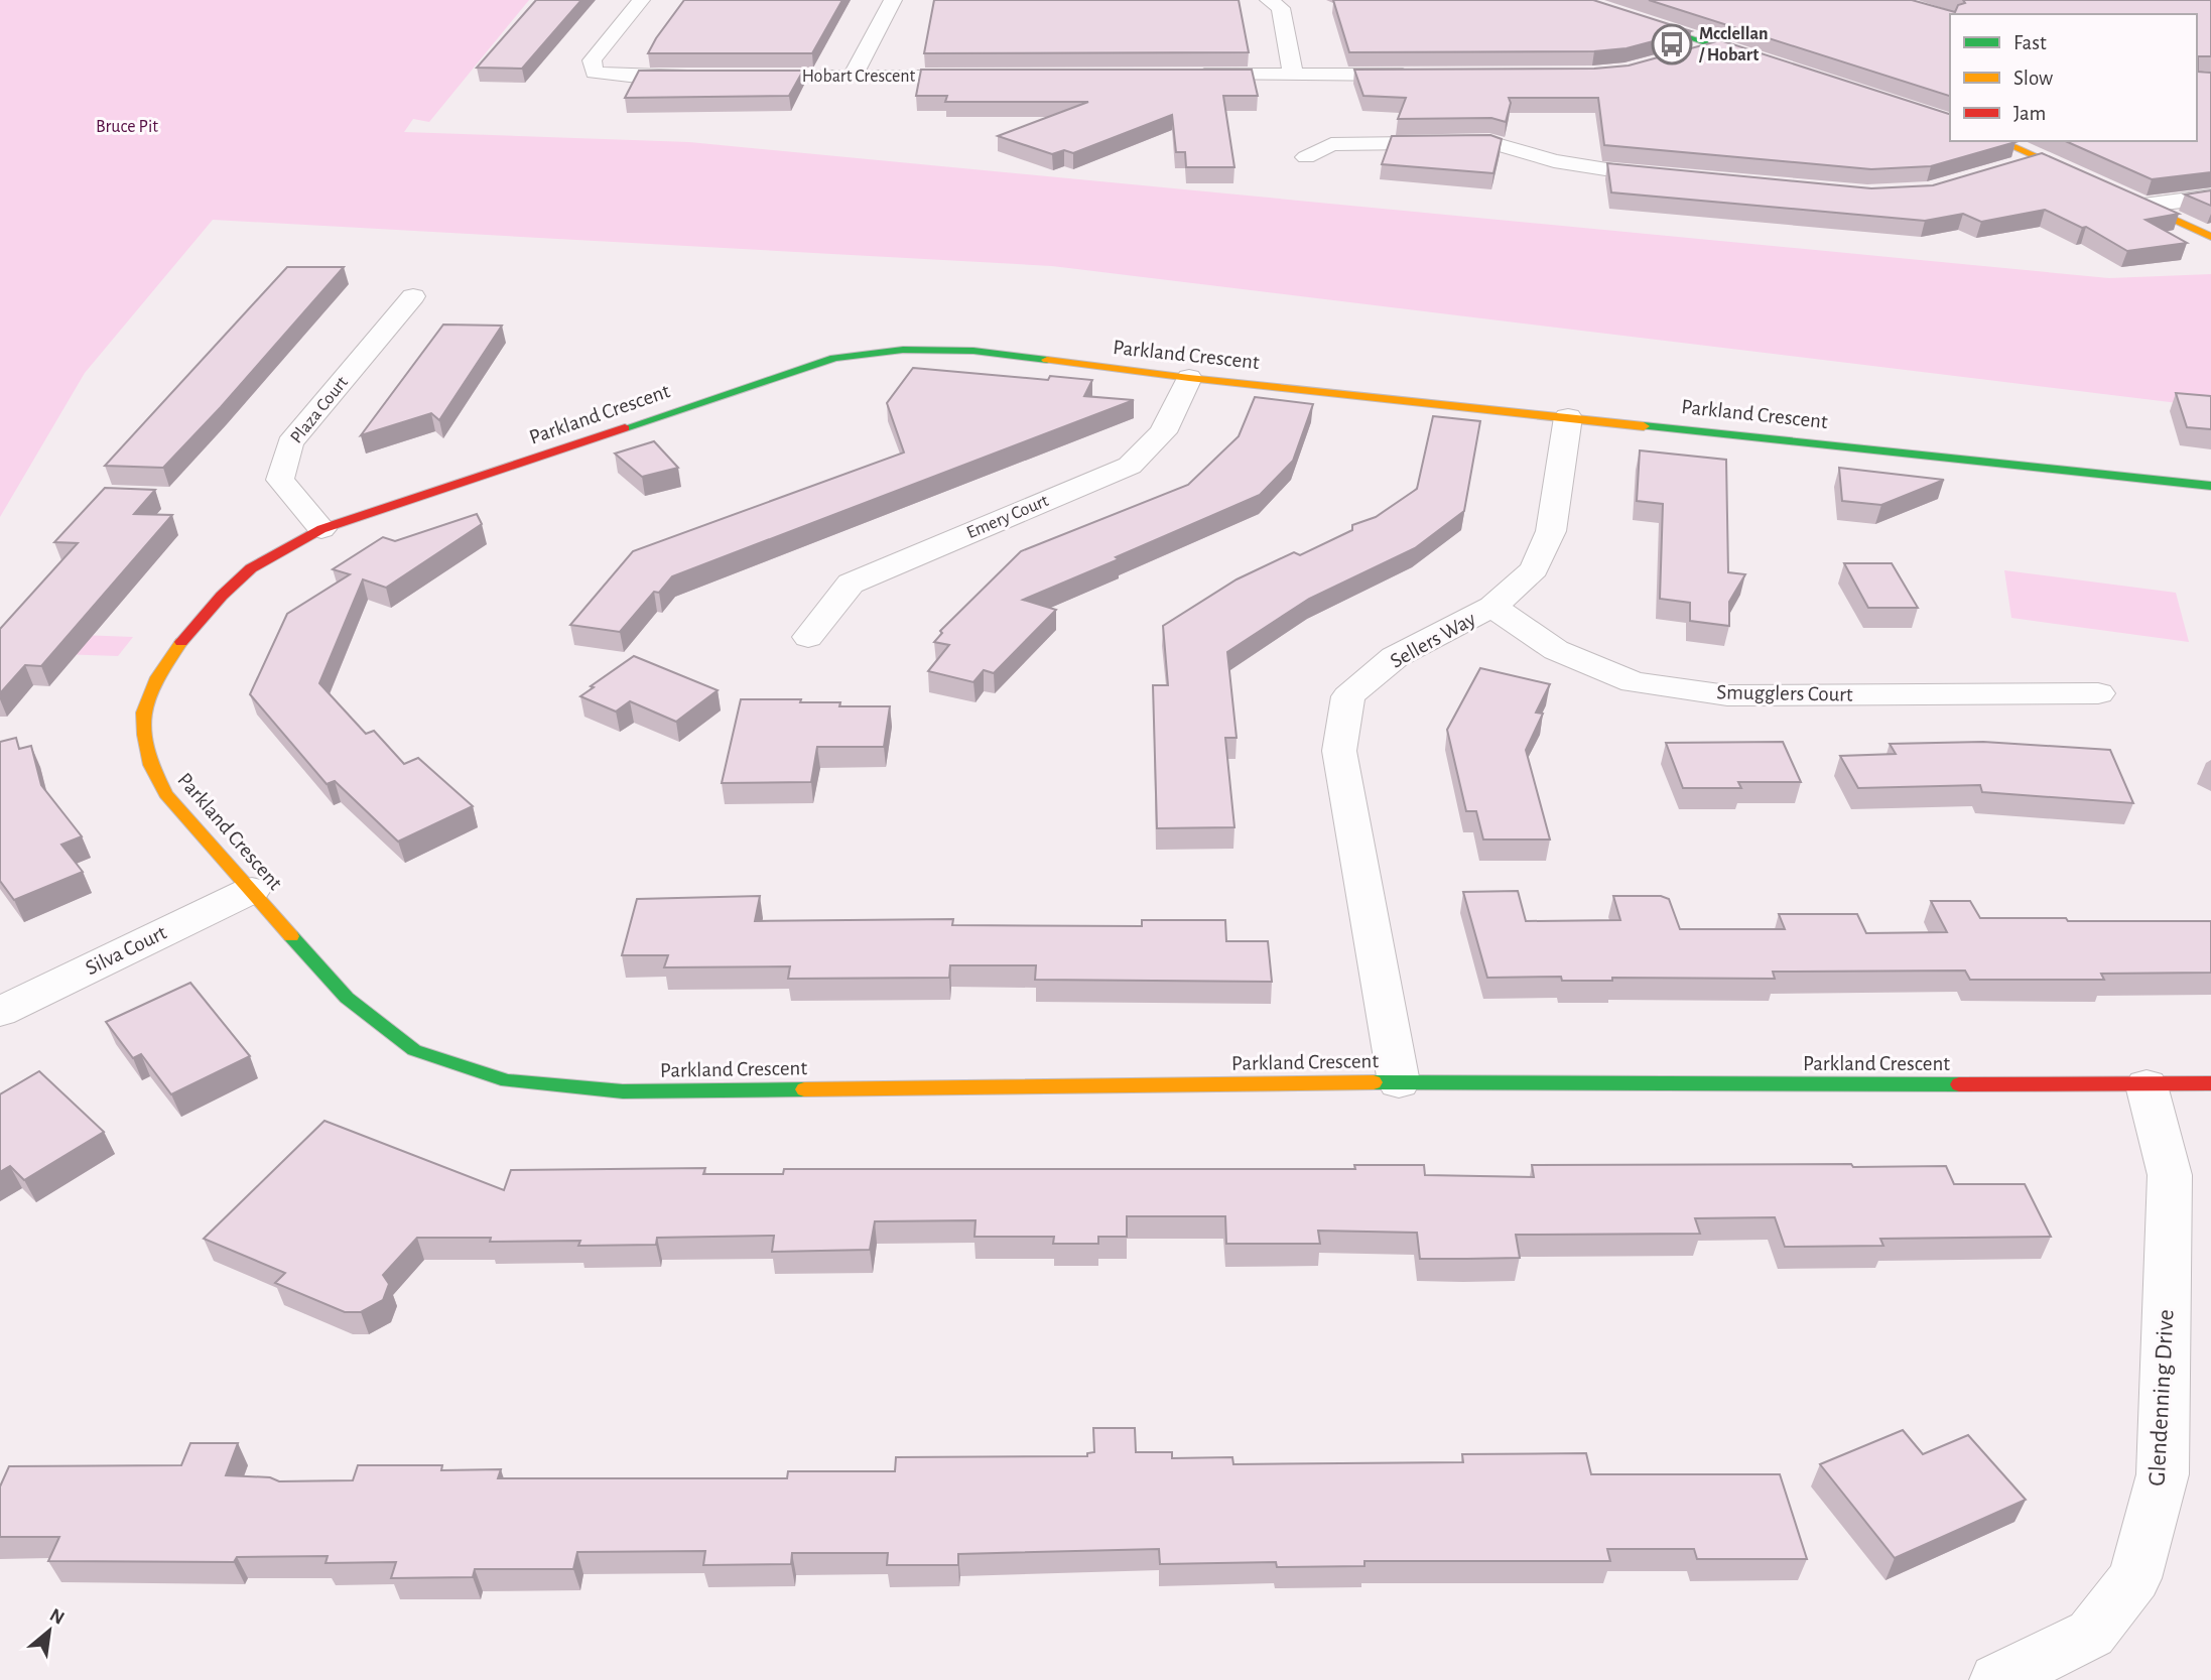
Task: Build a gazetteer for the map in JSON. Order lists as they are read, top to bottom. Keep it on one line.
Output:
{"streets":{"street":["Hobart Crescent","Parkland Crescent","Plaza Court","Emery Court","Sellers Way","Smugglers Court","Silva Court","Glendenning Drive"]},"crossings":[["Parkland Crescent","Plaza Court"],["Parkland Crescent","Emery Court"],["Parkland Crescent","Sellers Way"],["Parkland Crescent","Silva Court"],["Parkland Crescent","Glendenning Drive"],["Sellers Way","Smugglers Court"]],"parks":["Bruce Pit"],"places":{"bus stop":["Mcclellan / Hobart"]},"legend":["Fast","Slow","Jam"],"north":"top right"}
